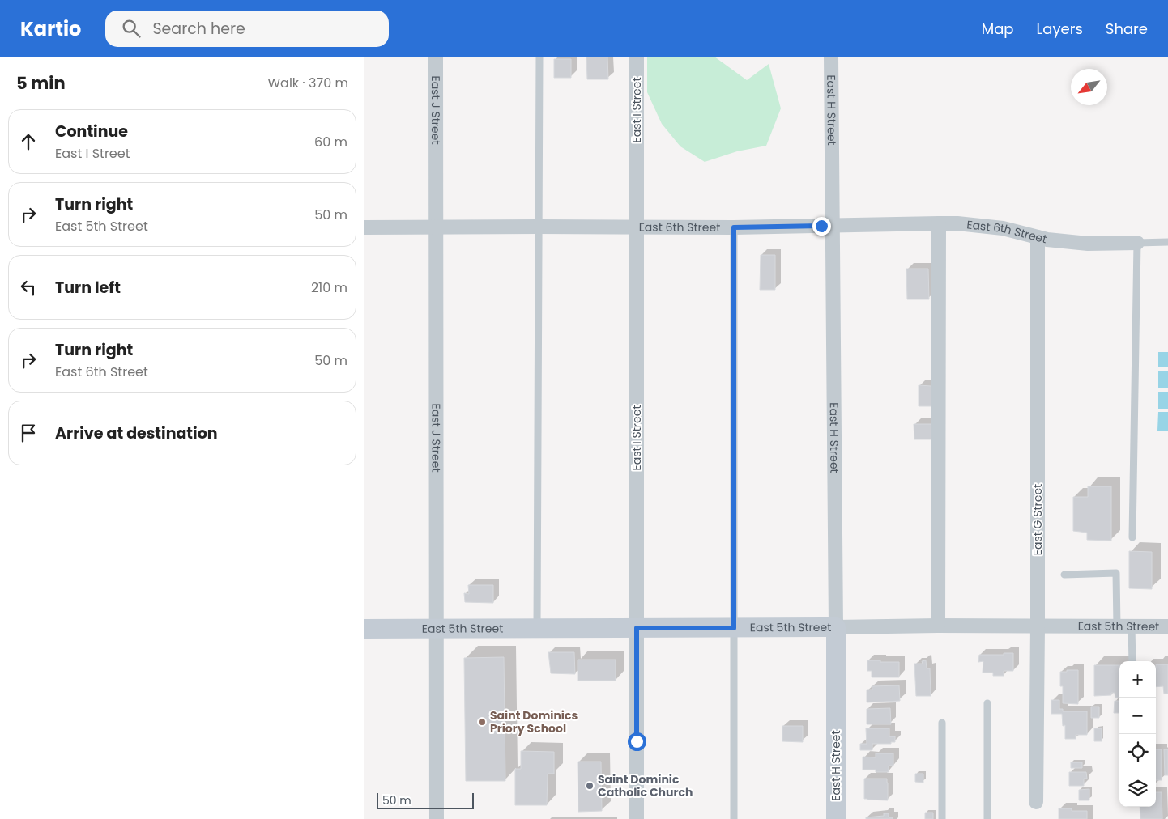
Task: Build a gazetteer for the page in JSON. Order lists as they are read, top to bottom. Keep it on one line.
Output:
{"streets":{"street":["East J Street","East I Street","East H Street","East 6th Street","East G Street","East 5th Street"]},"crossings":[["East J Street","East 6th Street"],["East J Street","East 5th Street"],["East I Street","East 6th Street"],["East I Street","East 5th Street"],["East H Street","East 6th Street"],["East H Street","East 5th Street"],["East 6th Street","East G Street"],["East G Street","East 5th Street"]],"places":["Saint Dominics Priory School","Saint Dominic Catholic Church"],"scale_bar":"50 m","north":"bottom left","page":{"header":"Kartio","search":"Search here","nav":["Map","Layers","Share"],"heading":["5 min","Walk · 370 m"],"list":[["Continue","East I Street","60 m"],["Turn right","East 5th Street","50 m"],["Turn left","210 m"],["Turn right","East 6th Street","50 m"],"Arrive at destination"],"map_buttons":["+","−"],"scale":"50 m"}}
